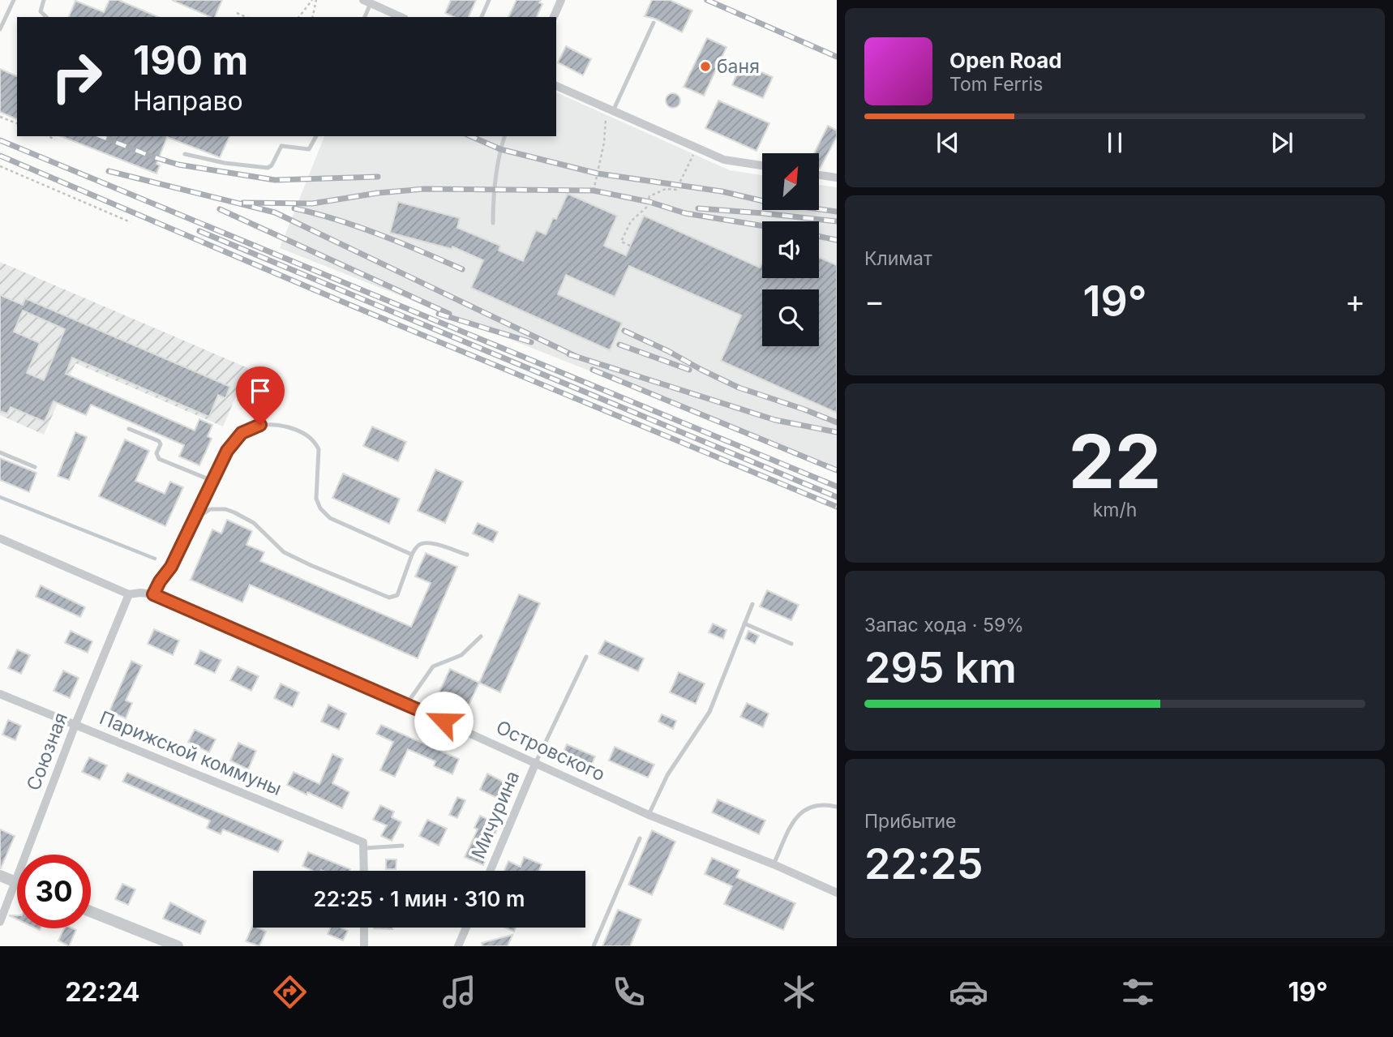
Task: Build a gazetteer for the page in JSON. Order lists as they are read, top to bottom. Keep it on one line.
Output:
{"streets":{"street":["Островского","Союзная","Парижской коммуны","Мичурина"]},"crossings":[["Островского","Союзная"],["Островского","Мичурина"],["Союзная","Парижской коммуны"]],"places":["баня"],"north":"top right","page":{"turn":["190 m","Направо"],"song":["Open Road","Tom Ferris"],"tile":["Климат",["22","km/h"],["Запас хода · 59%","295 km"],["Прибытие","22:25"]],"heat":["−","19°","+"],"limit":"30","trip":"22:25 · 1 мин · 310 m","tabs":["22:24","19°"]}}
